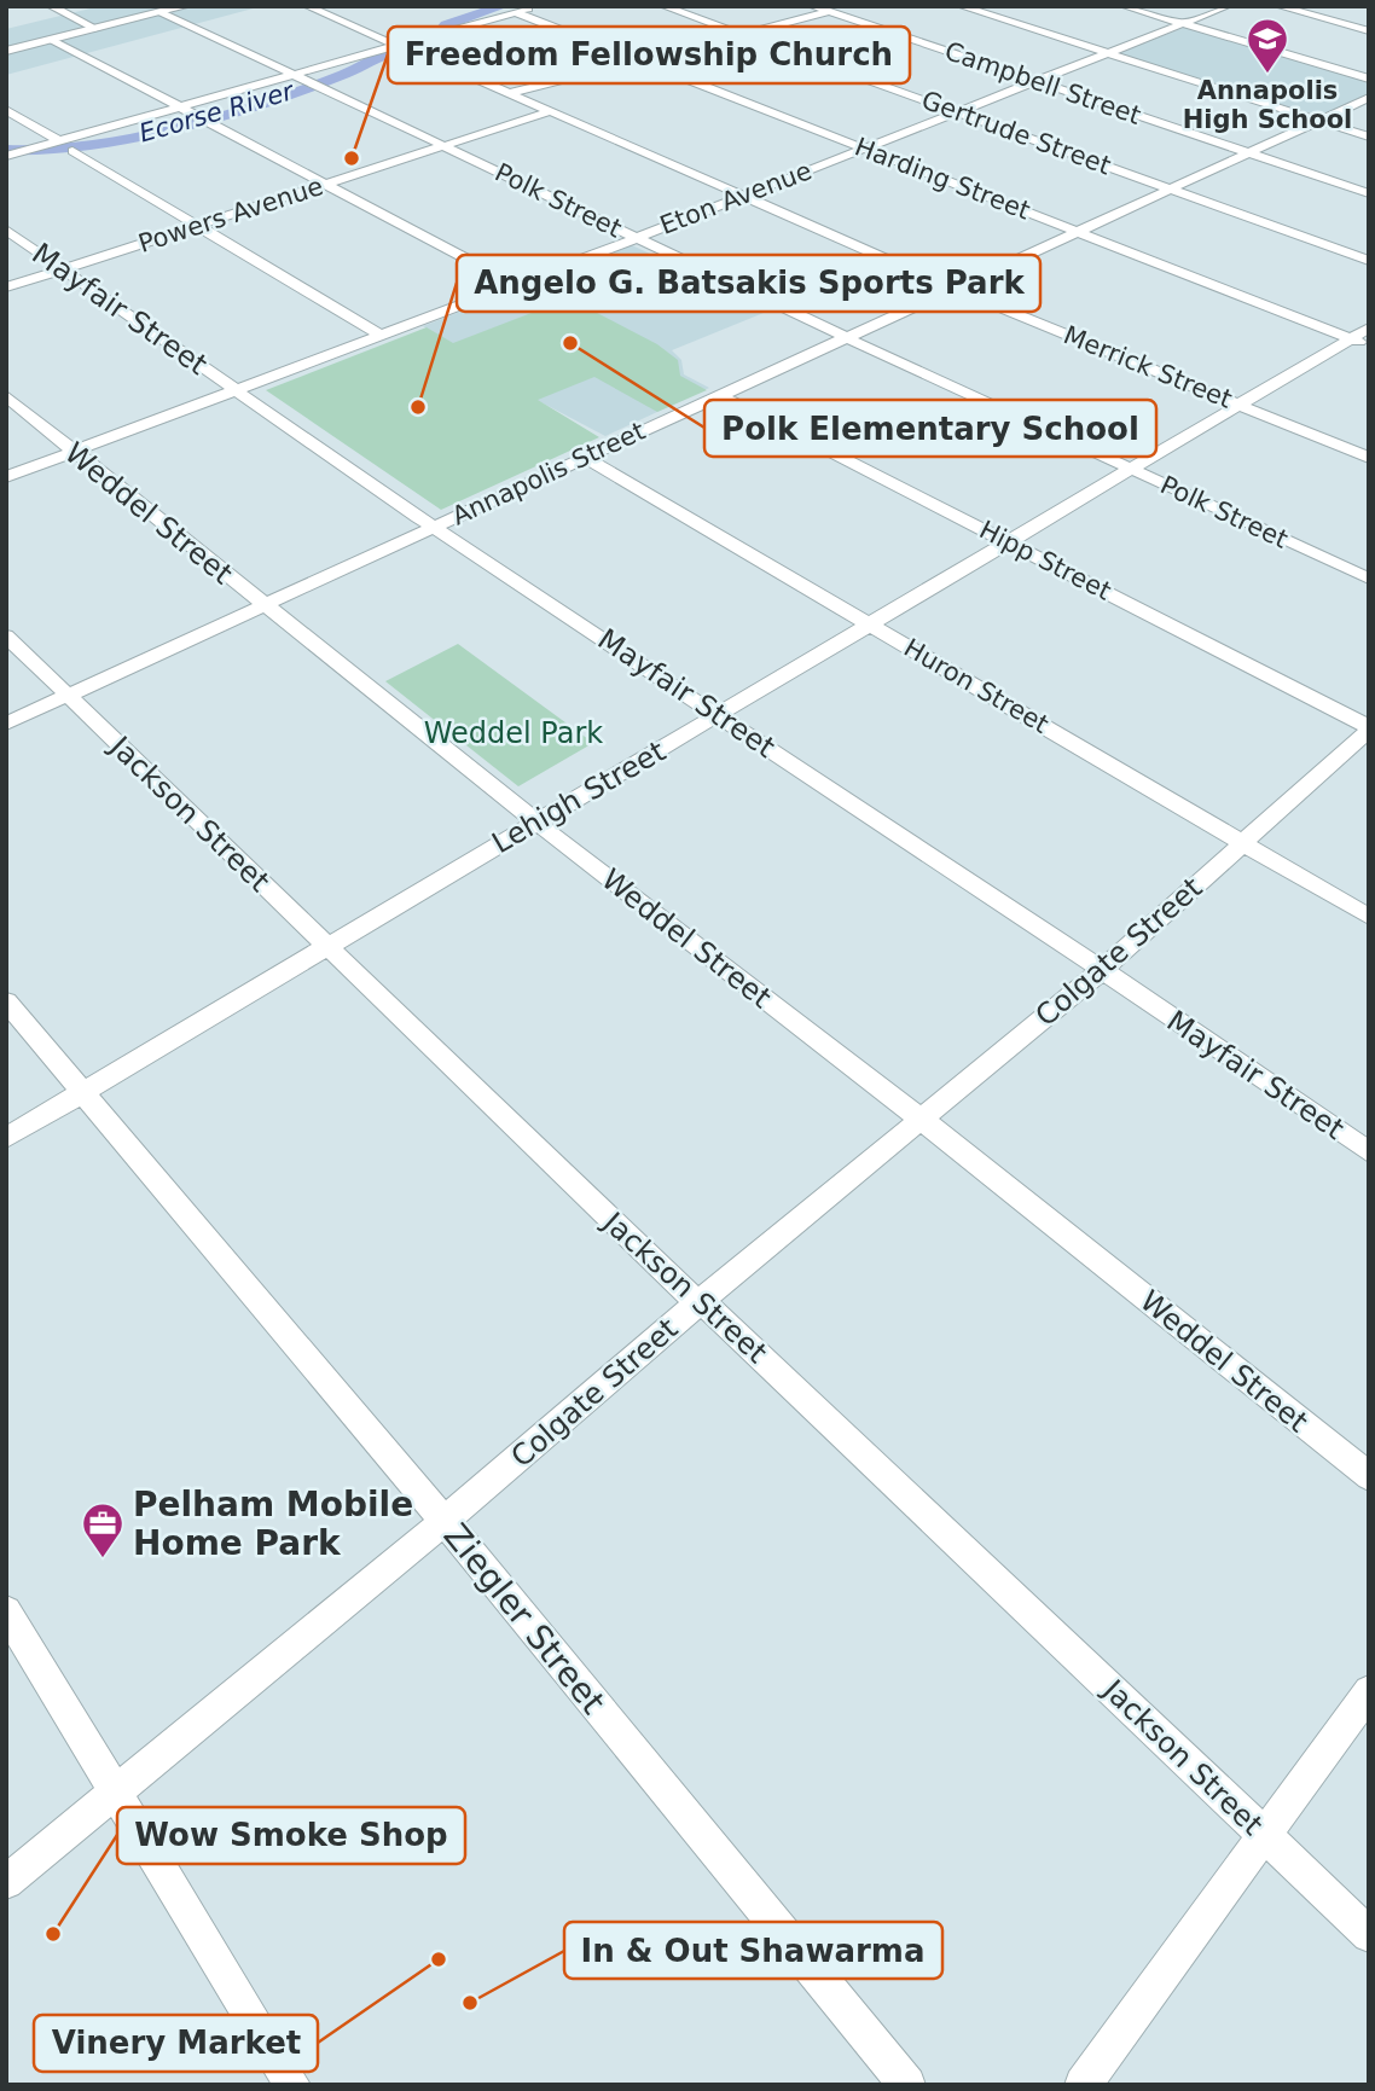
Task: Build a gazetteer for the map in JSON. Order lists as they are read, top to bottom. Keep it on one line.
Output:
{"streets":{"street":["Campbell Street","Gertrude Street","Harding Street","Eton Avenue","Polk Street","Powers Avenue","Mayfair Street","Merrick Street","Annapolis Street","Weddel Street","Hipp Street","Huron Street","Lehigh Street","Jackson Street","Colgate Street","Ziegler Street"]},"crossings":[["Campbell Street","Eton Avenue"],["Campbell Street","Annapolis Street"],["Gertrude Street","Eton Avenue"],["Gertrude Street","Annapolis Street"],["Harding Street","Eton Avenue"],["Harding Street","Annapolis Street"],["Harding Street","Lehigh Street"],["Eton Avenue","Polk Street"],["Eton Avenue","Mayfair Street"],["Eton Avenue","Merrick Street"],["Eton Avenue","Weddel Street"],["Polk Street","Powers Avenue"],["Polk Street","Annapolis Street"],["Polk Street","Lehigh Street"],["Powers Avenue","Mayfair Street"],["Powers Avenue","Merrick Street"],["Mayfair Street","Annapolis Street"],["Mayfair Street","Lehigh Street"],["Mayfair Street","Colgate Street"],["Merrick Street","Annapolis Street"],["Merrick Street","Lehigh Street"],["Annapolis Street","Weddel Street"],["Annapolis Street","Hipp Street"],["Annapolis Street","Huron Street"],["Annapolis Street","Jackson Street"],["Weddel Street","Lehigh Street"],["Weddel Street","Colgate Street"],["Hipp Street","Lehigh Street"],["Hipp Street","Colgate Street"],["Huron Street","Lehigh Street"],["Huron Street","Colgate Street"],["Lehigh Street","Jackson Street"],["Lehigh Street","Ziegler Street"],["Jackson Street","Colgate Street"],["Colgate Street","Ziegler Street"]],"water":["Ecorse River"],"parks":["Weddel Park"],"places":{"school or university":["Annapolis High School"],"other":["Freedom Fellowship Church","Polk Elementary School","Angelo G. Batsakis Sports Park","Wow Smoke Shop","Vinery Market","In & Out Shawarma"],"office":["Pelham Mobile Home Park"]}}
